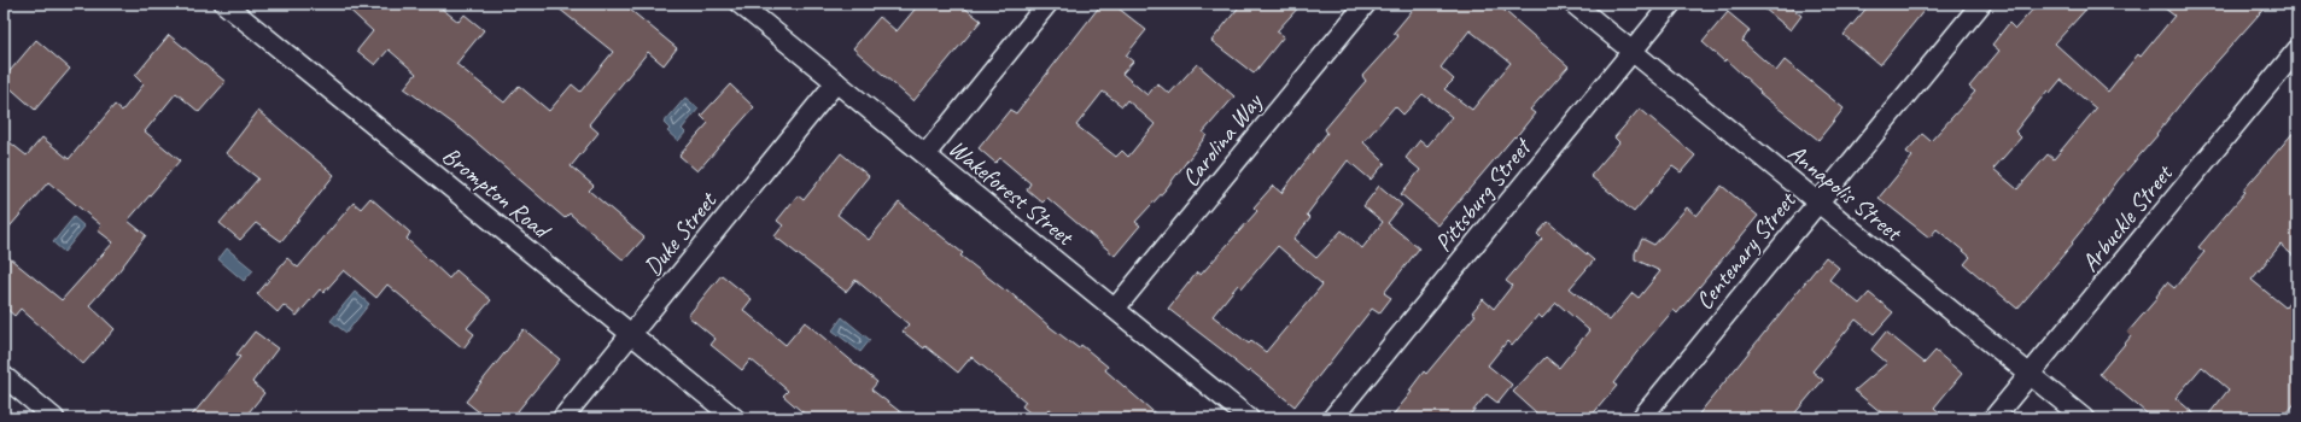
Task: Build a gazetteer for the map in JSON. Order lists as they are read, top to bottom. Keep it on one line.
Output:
{"streets":{"street":["Carolina Way","Brompton Road","Wakeforest Street","Annapolis Street","Pittsburg Street","Arbuckle Street","Duke Street","Centenary Street"]},"crossings":[["Carolina Way","Wakeforest Street"],["Brompton Road","Duke Street"],["Wakeforest Street","Duke Street"],["Annapolis Street","Pittsburg Street"],["Annapolis Street","Arbuckle Street"],["Annapolis Street","Centenary Street"]]}
